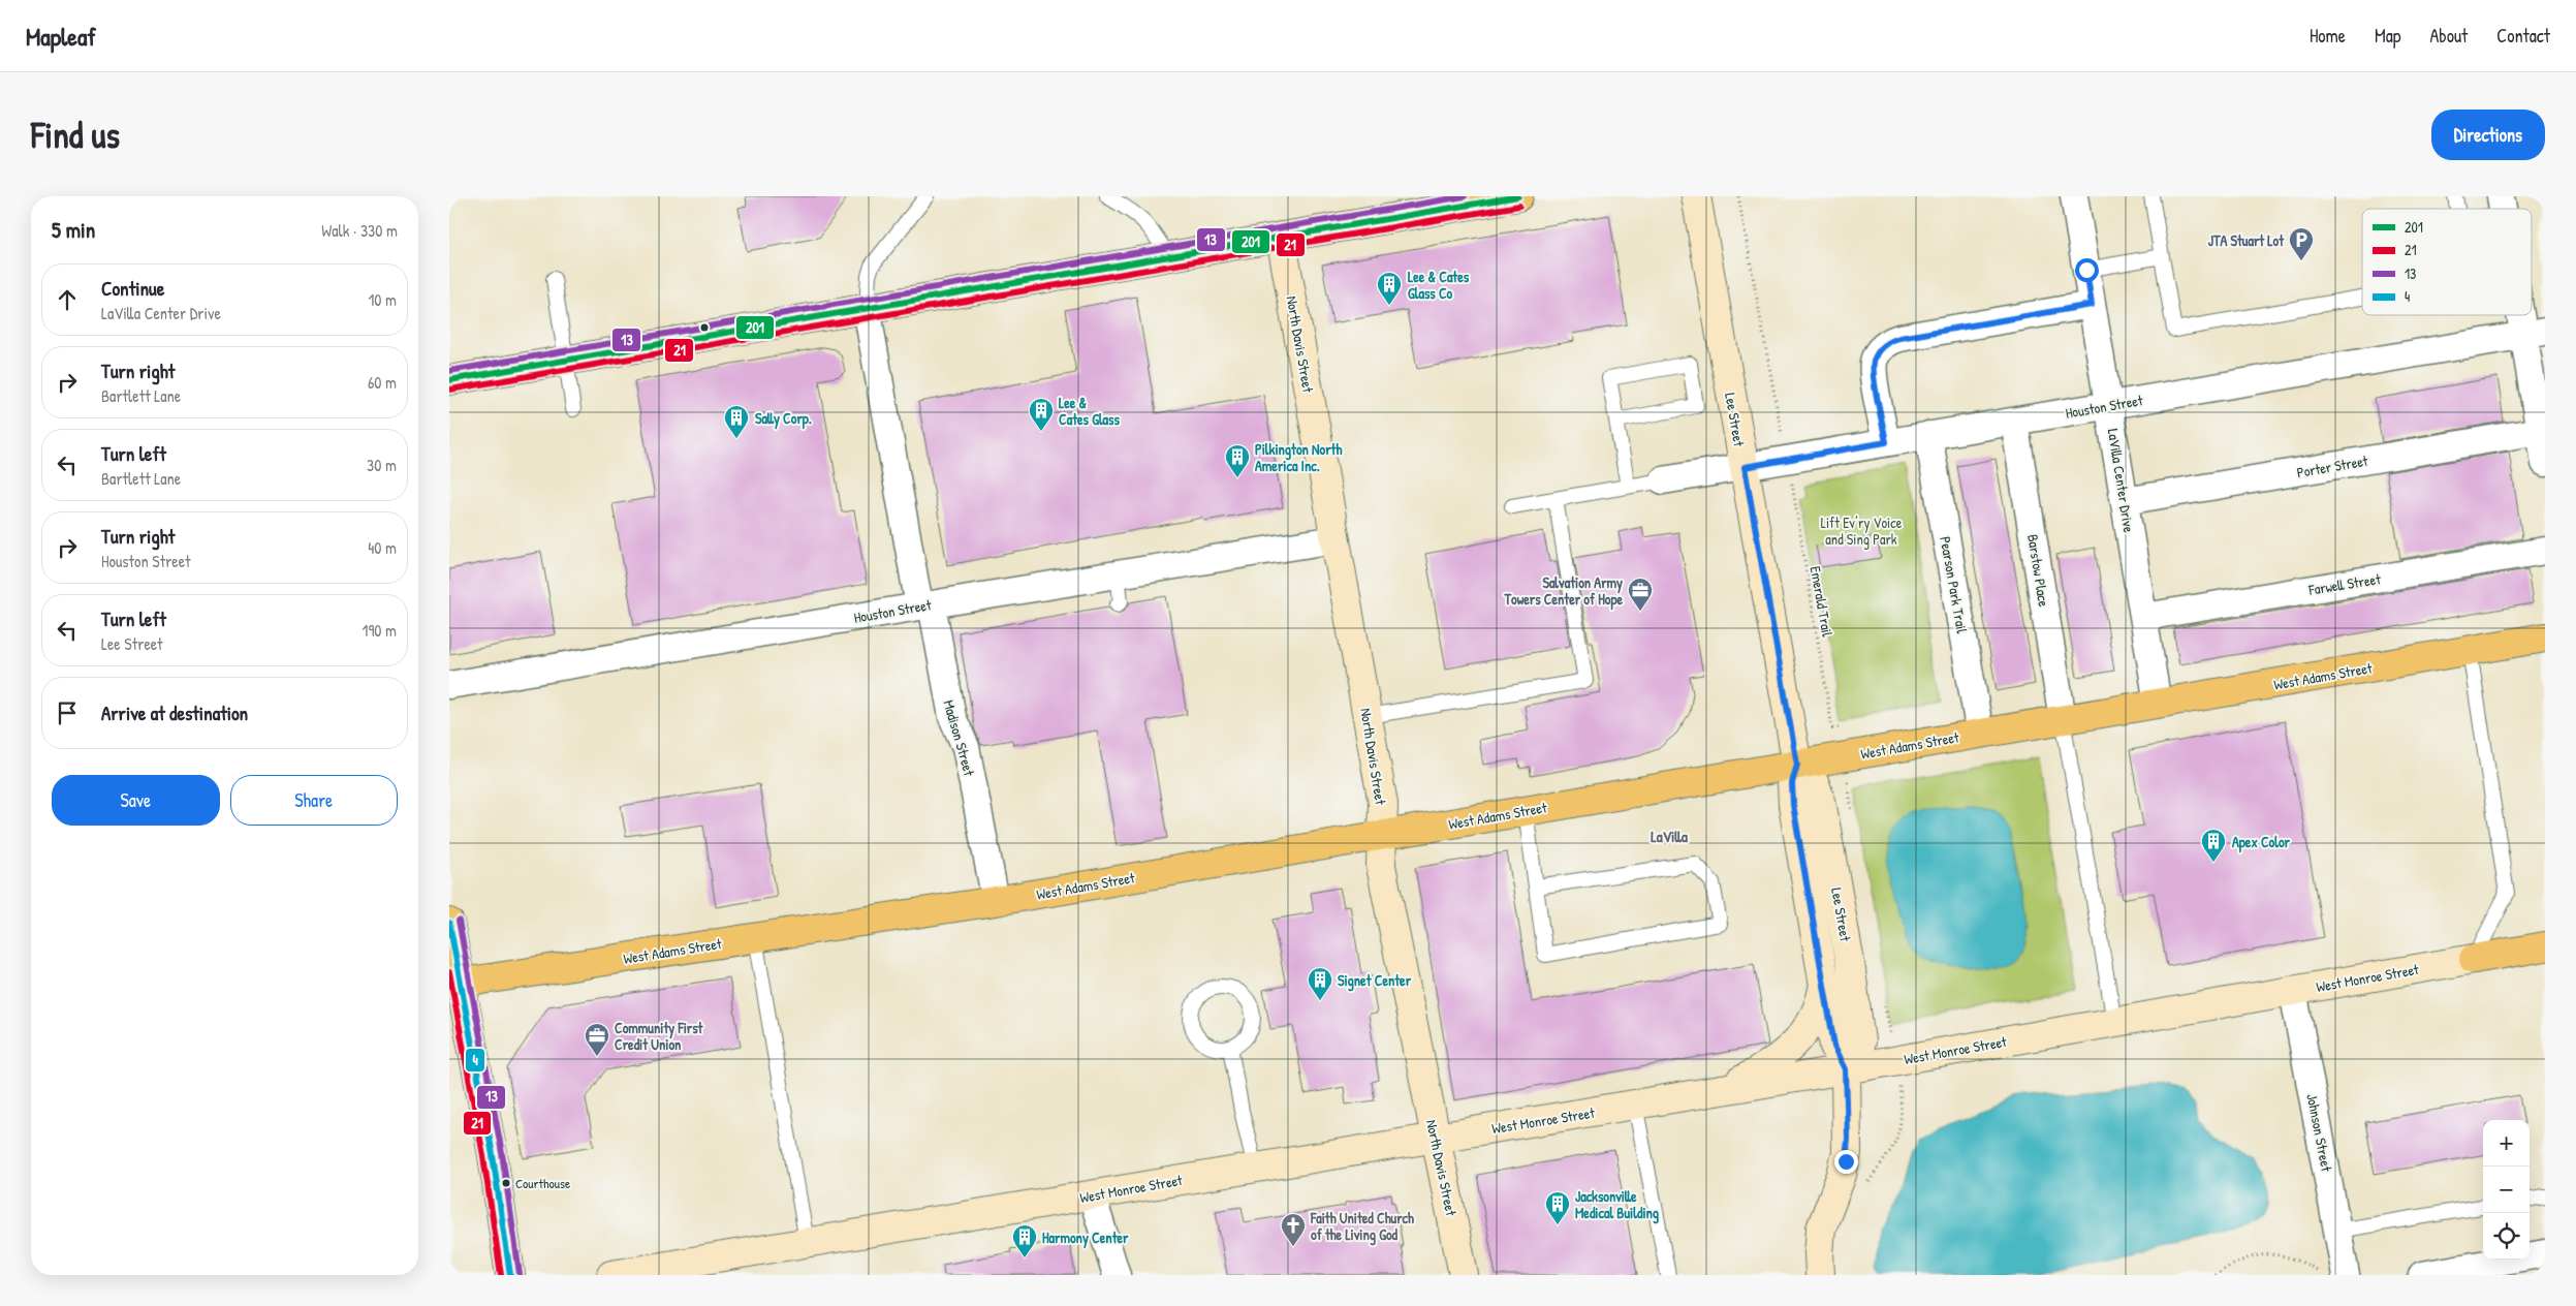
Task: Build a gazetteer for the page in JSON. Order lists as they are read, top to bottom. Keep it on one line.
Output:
{"streets":{"main road":["West Adams Street"],"street":["North Davis Street","Houston Street","Lee Street","Porter Street","LaVilla Center Drive","Barstow Place","Farwell Street","Pearson Park Trail","Madison Street","West Monroe Street","Johnson Street"],"path":["Emerald Trail"]},"crossings":[["North Davis Street","Houston Street"],["North Davis Street","West Adams Street"],["North Davis Street","West Monroe Street"],["Houston Street","Lee Street"],["Houston Street","LaVilla Center Drive"],["Houston Street","Barstow Place"],["Houston Street","Pearson Park Trail"],["Houston Street","Madison Street"],["Lee Street","West Adams Street"],["Lee Street","West Monroe Street"],["Porter Street","LaVilla Center Drive"],["LaVilla Center Drive","Farwell Street"],["LaVilla Center Drive","West Adams Street"],["Barstow Place","West Adams Street"],["Pearson Park Trail","West Adams Street"],["West Adams Street","Madison Street"],["West Monroe Street","Johnson Street"]],"districts":["LaVilla"],"parks":["Lift Ev’ry Voice and Sing Park"],"places":{"parking":["JTA Stuart Lot"],"building":["Lee & Cates Glass Co","Lee & Cates Glass","Sally Corp.","Pilkington North America Inc.","Apex Color","Signet Center","Jacksonville Medical Building","Harmony Center"],"office":["Salvation Army Towers Center of Hope","Community First Credit Union"],"other":["Courthouse"],"church":["Faith United Church of the Living God"]},"lines":["transit line 201","transit line 13","transit line 21","transit line 4"],"legend":["201","21","13","4"],"page":{"header":"Mapleaf","nav":["Home","Map","About","Contact"],"buttons":["Directions",["Save","Share"]],"title":"Find us","heading":["5 min","Walk · 330 m"],"list":[["Continue","LaVilla Center Drive","10 m"],["Turn right","Bartlett Lane","60 m"],["Turn left","Bartlett Lane","30 m"],["Turn right","Houston Street","40 m"],["Turn left","Lee Street","190 m"],"Arrive at destination"],"map_buttons":["+","−"]}}
